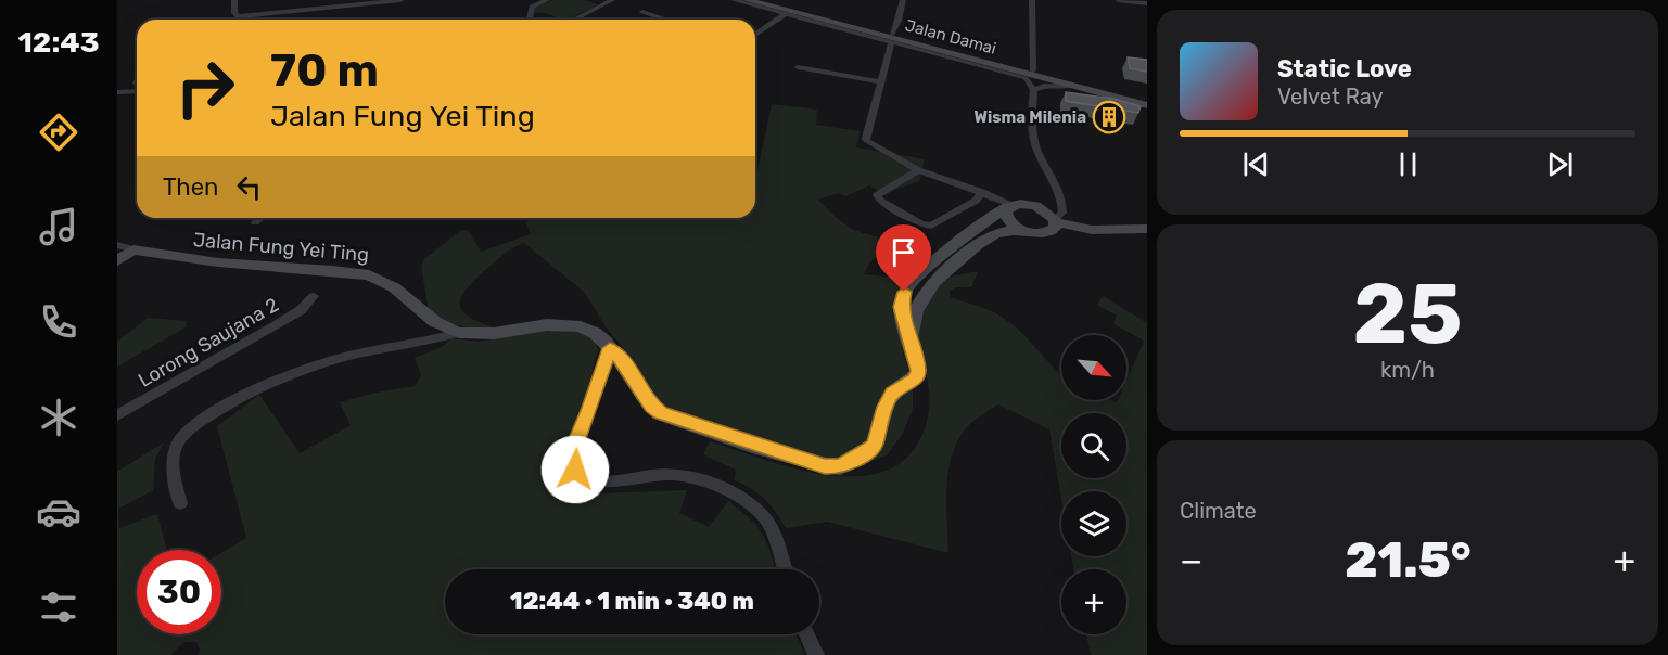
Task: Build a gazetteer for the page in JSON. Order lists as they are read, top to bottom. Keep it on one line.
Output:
{"streets":{"street":["Jalan Damai","Jalan Fung Yei Ting","Lorong Saujana 2"]},"places":{"building":["Wisma Milenia"]},"north":"bottom right","page":{"tabs":"12:43","turn":["70 m","Jalan Fung Yei Ting"],"song":["Static Love","Velvet Ray"],"then":"Then","tile":[["25","km/h"],"Climate"],"map_buttons":"+","heat":["−","21.5°","+"],"limit":"30","trip":"12:44 · 1 min · 340 m"}}
